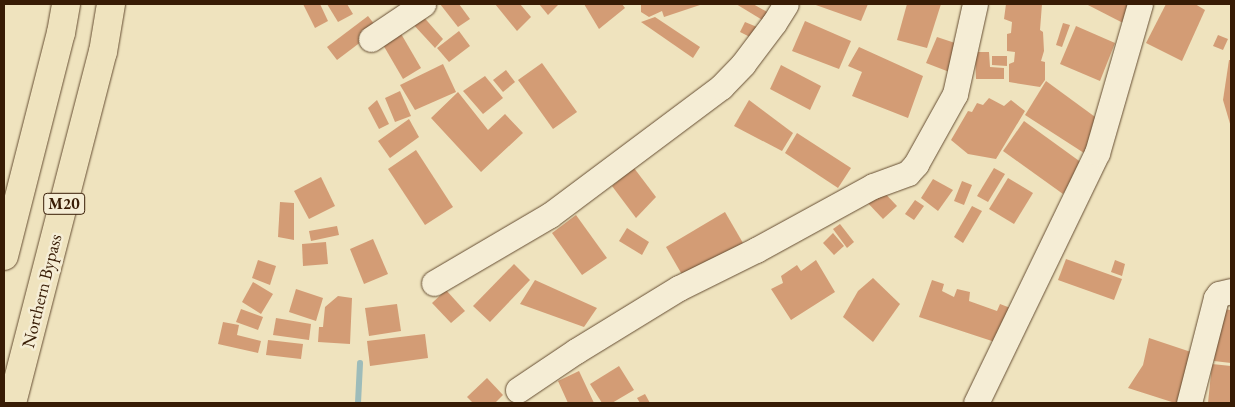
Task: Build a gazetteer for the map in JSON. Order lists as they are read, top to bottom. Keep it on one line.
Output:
{"streets":{"highway":["M20","Northern Bypass"]}}
